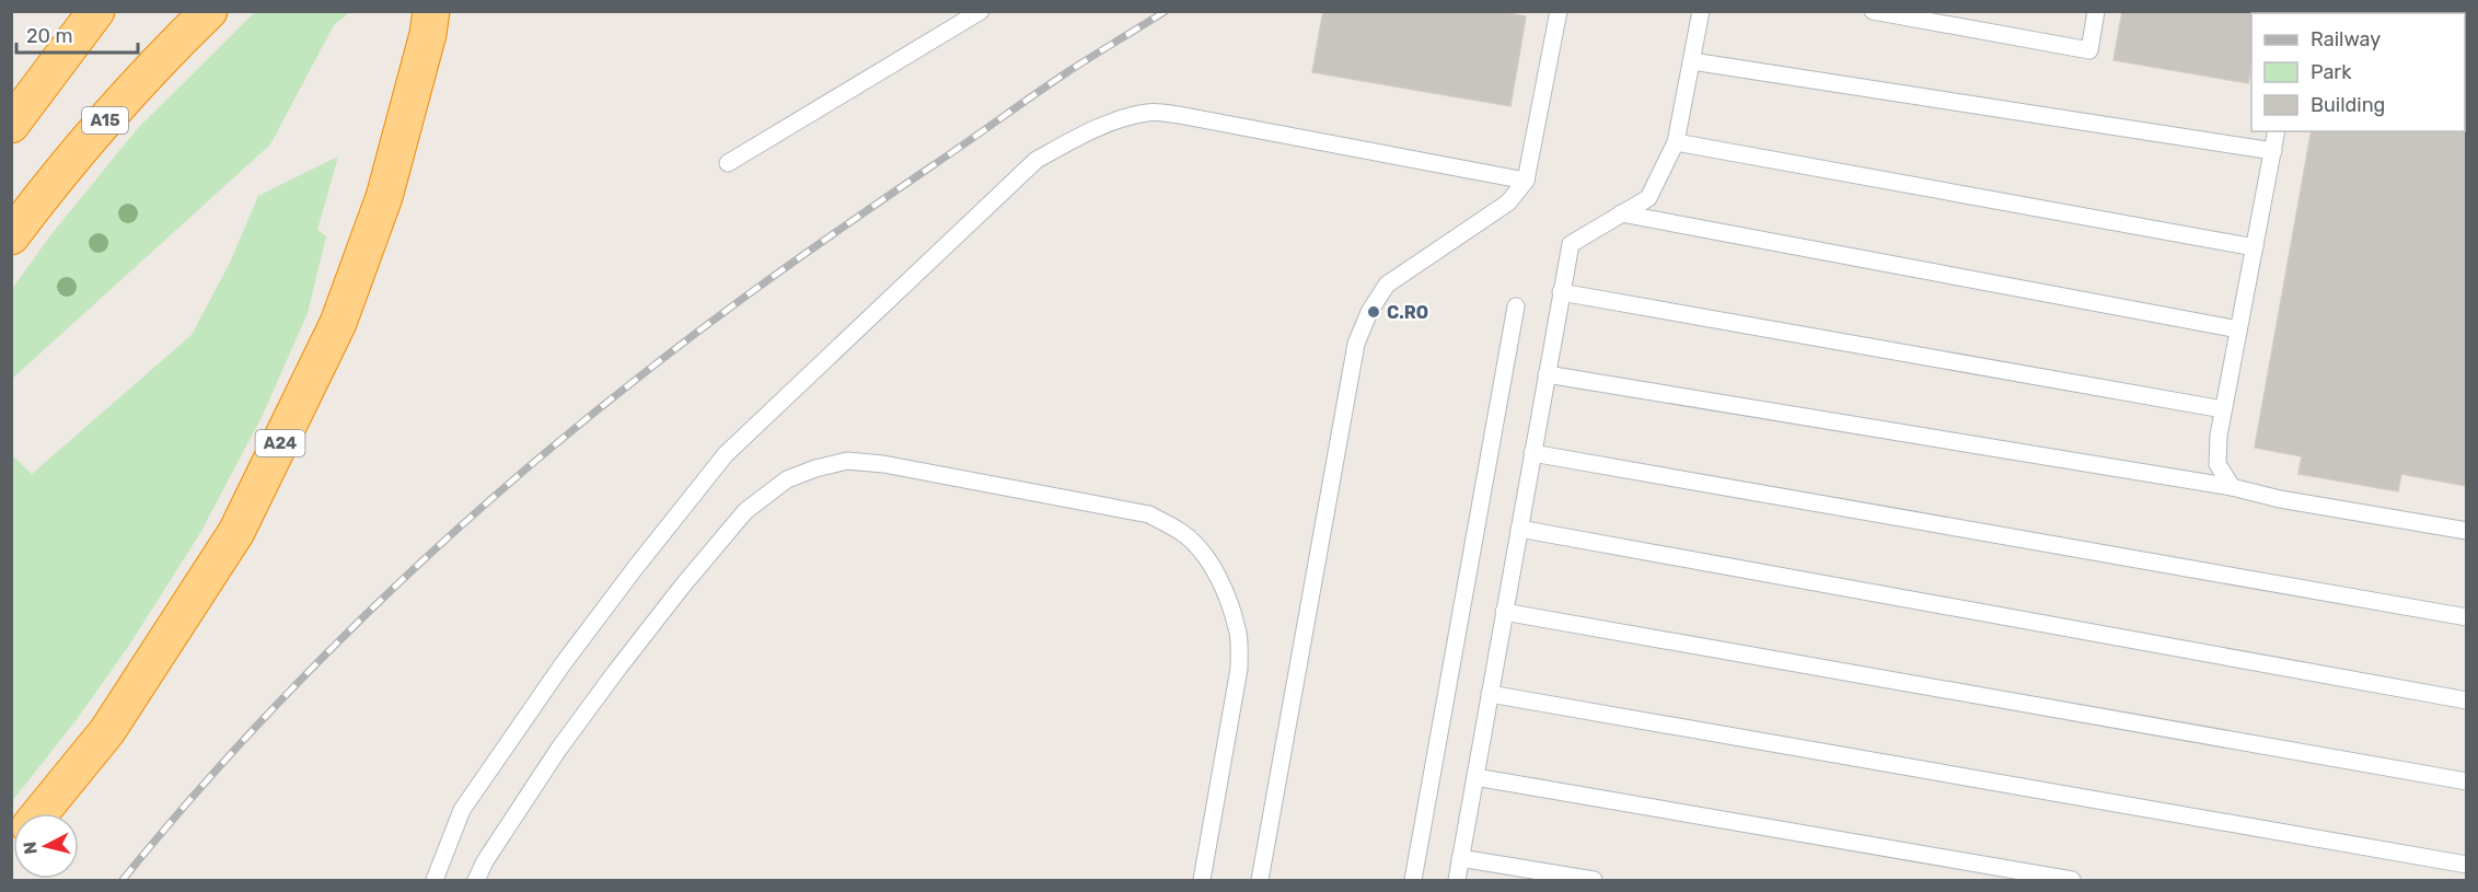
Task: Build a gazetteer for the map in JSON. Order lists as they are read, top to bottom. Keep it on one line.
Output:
{"streets":{"highway":["A15","A24"]},"places":["C.RO"],"legend":["Railway","Park","Building"],"scale_bar":"20 m","north":"left"}
